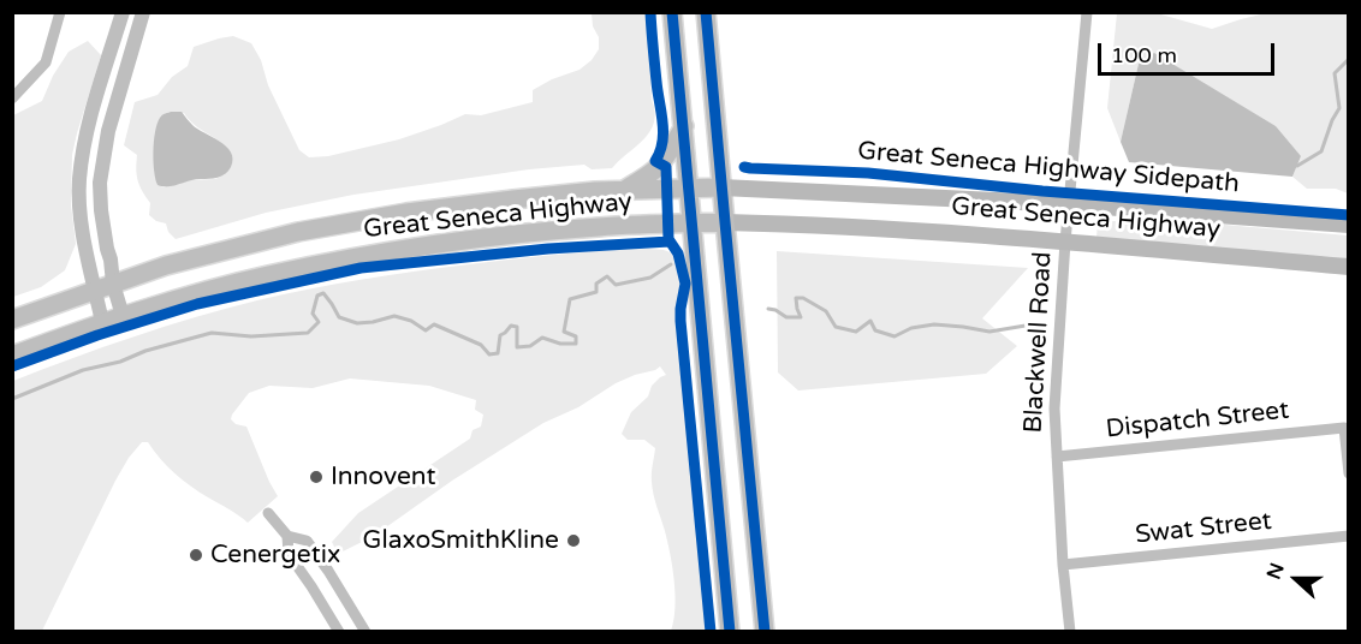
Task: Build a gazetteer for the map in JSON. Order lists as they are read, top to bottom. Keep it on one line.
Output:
{"streets":{"main road":["Great Seneca Highway"],"street":["Blackwell Road","Dispatch Street","Swat Street"],"cycle path":["Great Seneca Highway Sidepath"]},"crossings":[["Great Seneca Highway","Blackwell Road"],["Blackwell Road","Dispatch Street"],["Blackwell Road","Swat Street"]],"places":["Innovent","GlaxoSmithKline","Cenergetix"],"scale_bar":"100 m","north":"left"}
